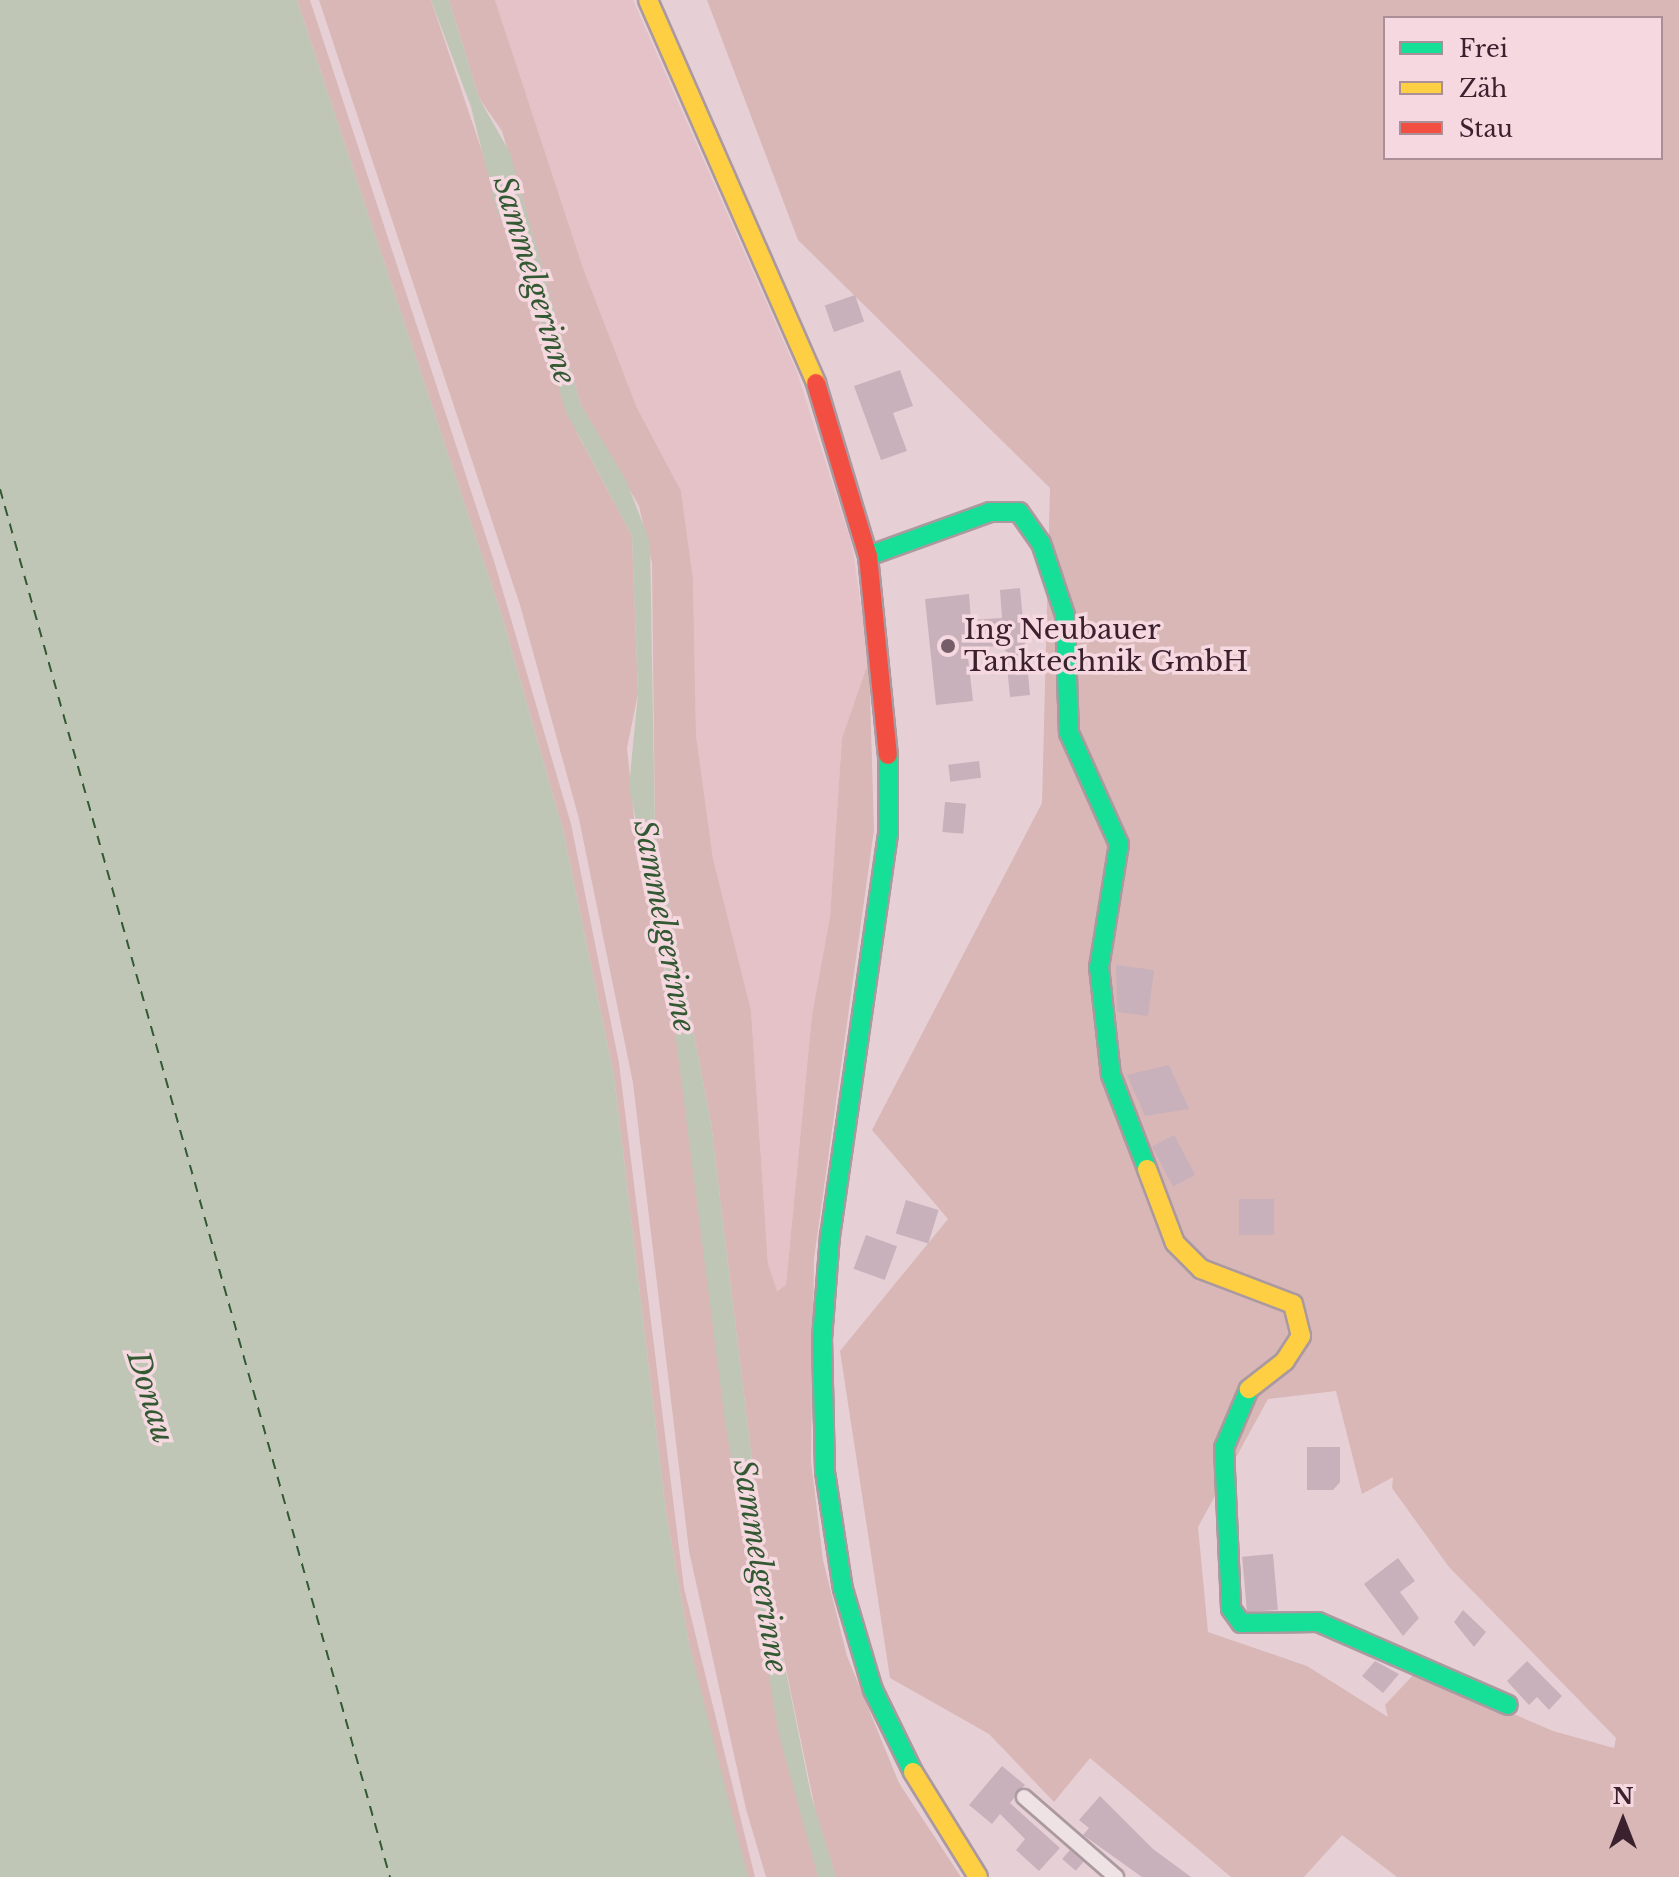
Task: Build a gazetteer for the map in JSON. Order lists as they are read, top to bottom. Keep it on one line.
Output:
{"water":["Sammelgerinne","Donau"],"places":["Ing Neubauer Tanktechnik GmbH"],"legend":["Frei","Zäh","Stau"],"north":"top"}
